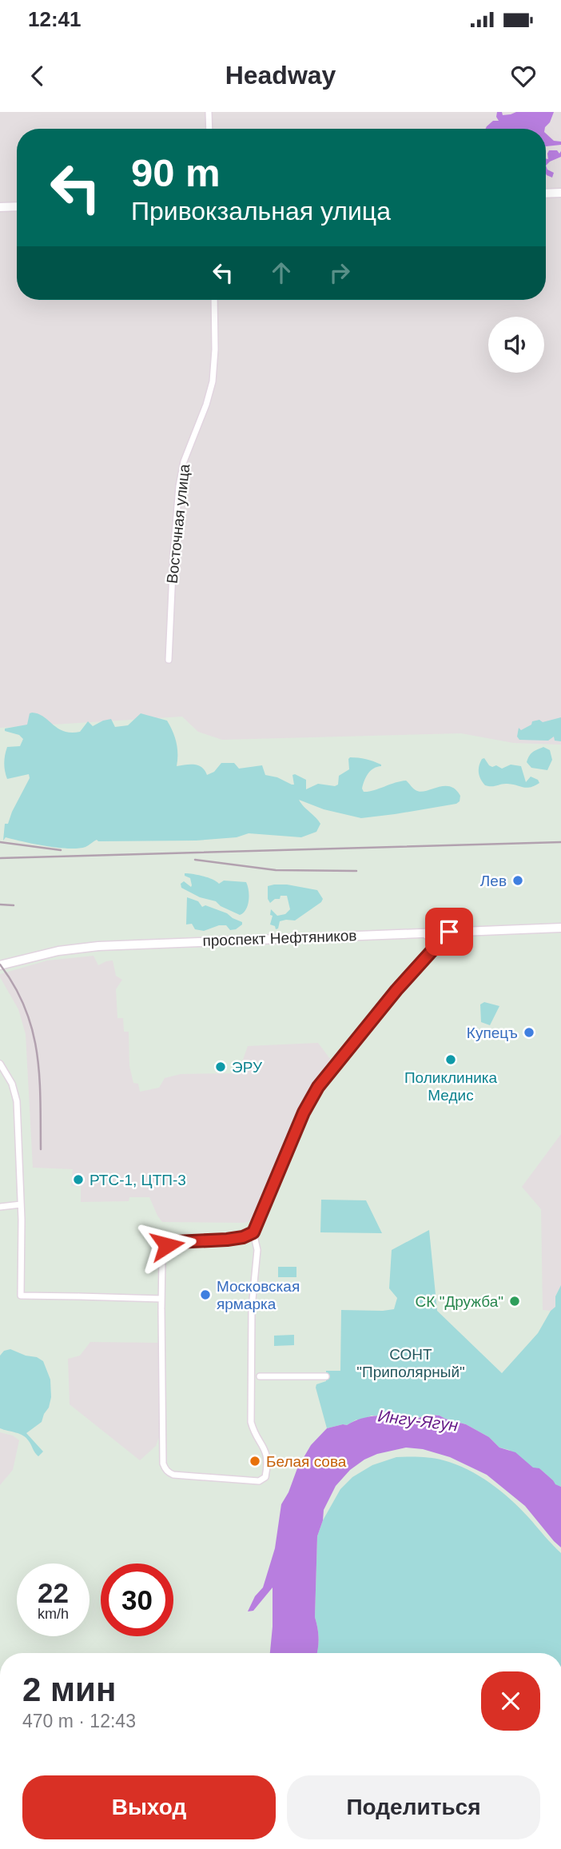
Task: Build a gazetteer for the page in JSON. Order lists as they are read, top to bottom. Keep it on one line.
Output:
{"streets":{"main road":["проспект Нефтяников"],"street":["Восточная улица"]},"water":["Ингу-Ягун"],"parks":["СОНТ \"Приполярный\""],"places":["Лев","Купецъ","Поликлиника Медис","ЭРУ","РТС-1, ЦТП-3","Московская ярмарка","СК \"Дружба\"","Белая сова"],"page":{"status":"12:41","header":"Headway","turn":["90 m","Привокзальная улица"],"speed":"22 km/h","limit":"30","heading":["2 мин","470 m · 12:43"],"buttons":["Выход","Поделиться"]}}
